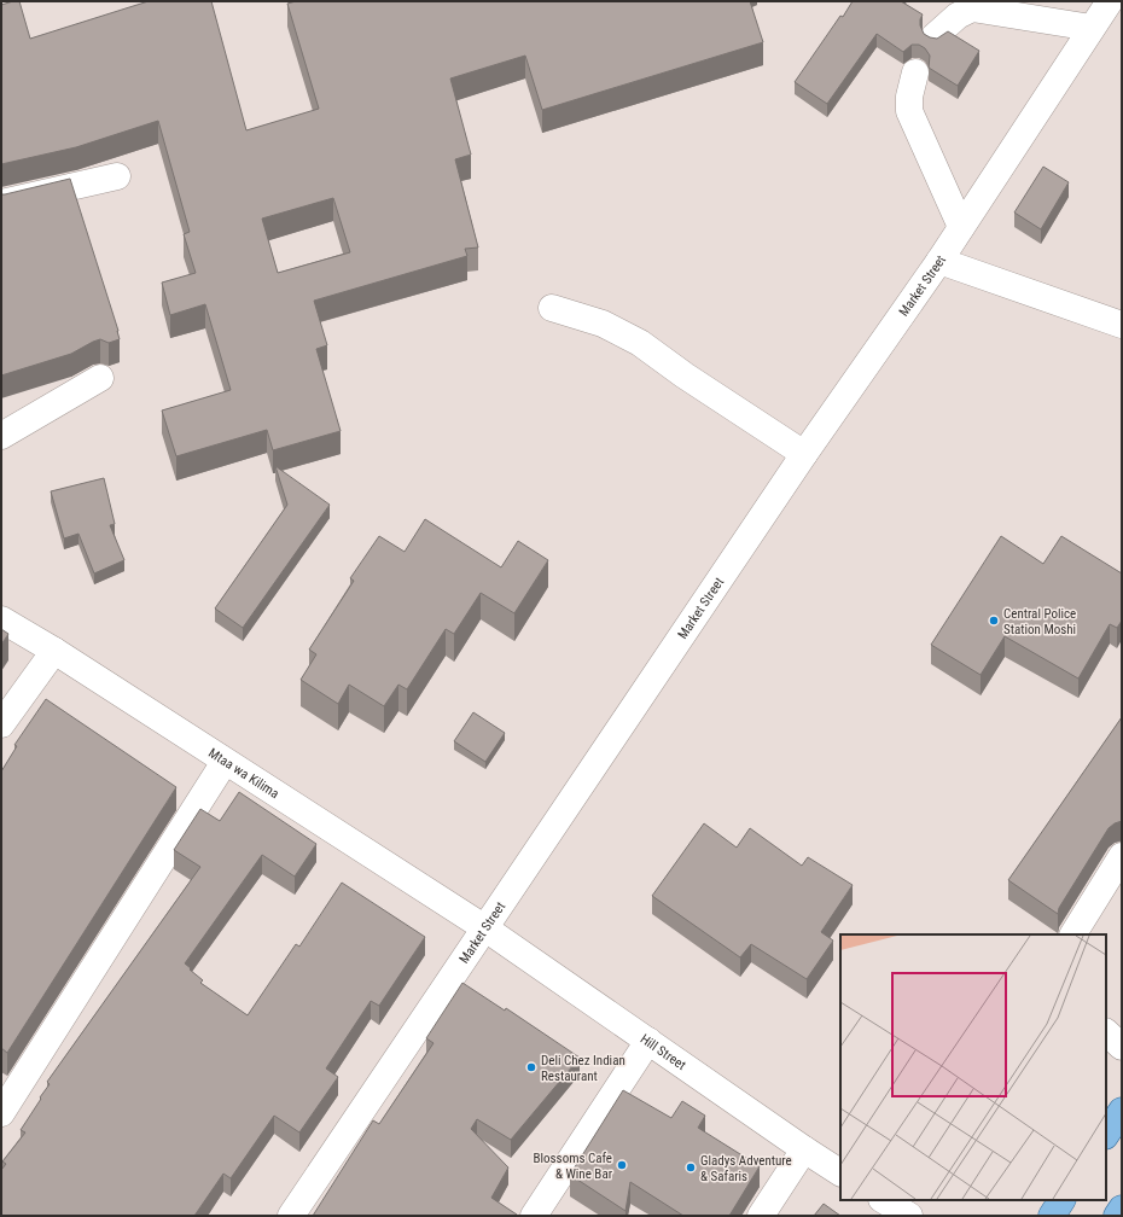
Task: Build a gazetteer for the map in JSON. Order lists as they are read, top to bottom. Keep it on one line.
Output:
{"streets":{"street":["Market Street","Mtaa wa Kilima","Hill Street"]},"crossings":[["Market Street","Mtaa wa Kilima"],["Market Street","Hill Street"],["Mtaa wa Kilima","Hill Street"]],"places":["Central Police Station Moshi","Deli Chez Indian Restaurant","Blossoms Cafe & Wine Bar","Gladys Adventure & Safaris"]}
